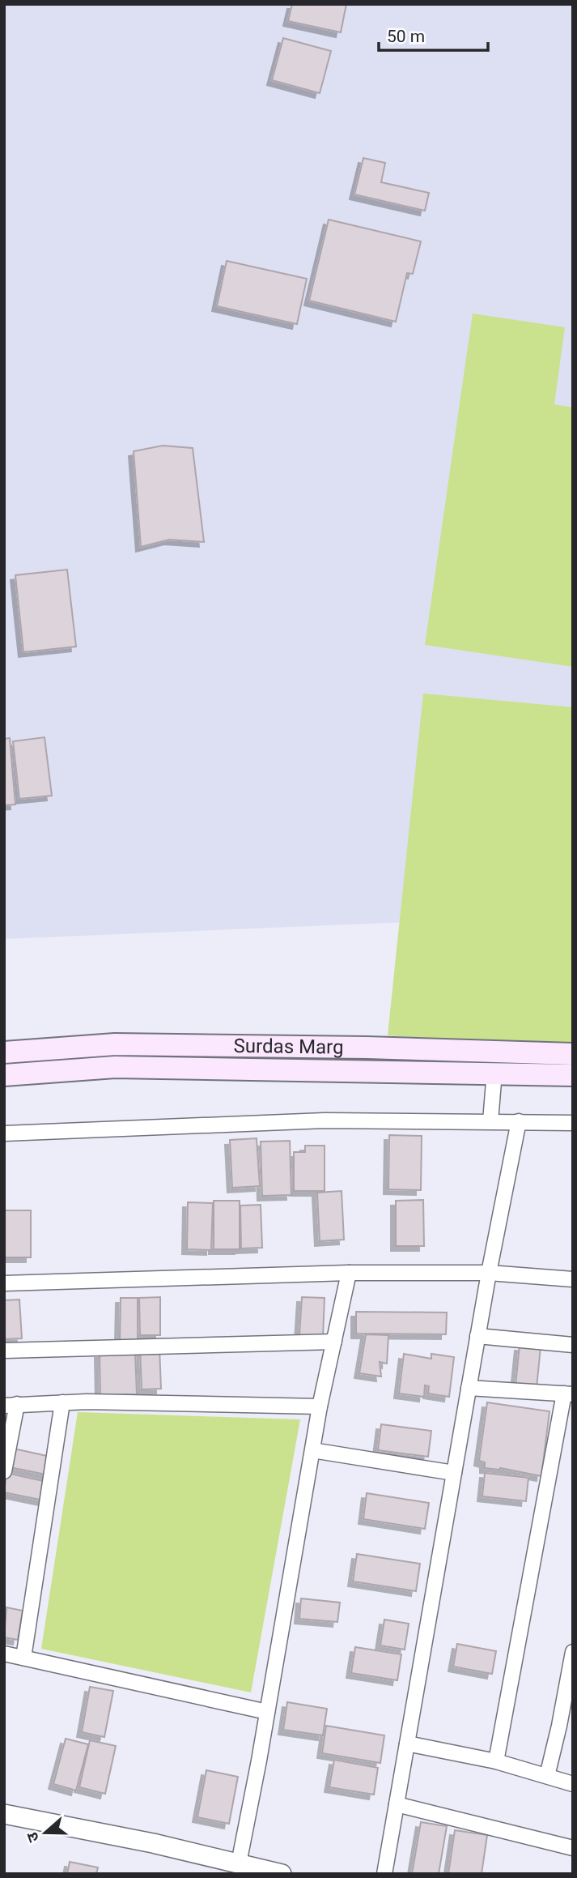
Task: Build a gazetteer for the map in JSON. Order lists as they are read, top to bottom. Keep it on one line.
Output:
{"streets":{"main road":["Surdas Marg"]},"scale_bar":"50 m","north":"left"}
